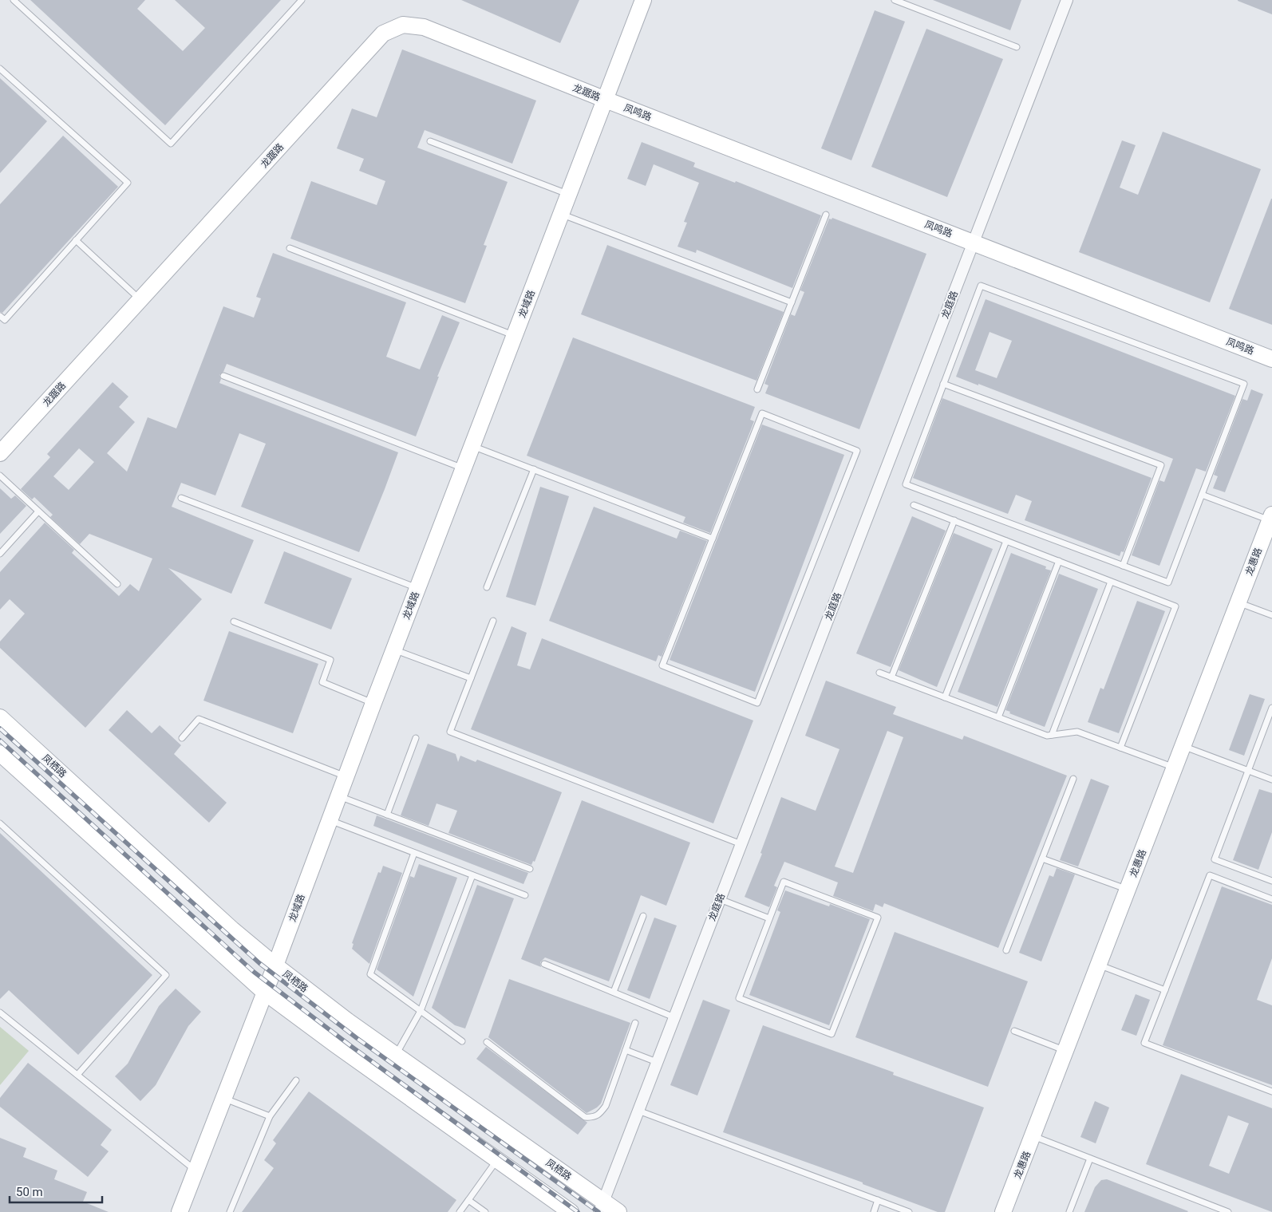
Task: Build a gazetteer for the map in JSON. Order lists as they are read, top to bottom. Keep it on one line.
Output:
{"streets":{"street":["龙踞路","凤鸣路","龙域路","龙庭路","龙惠路","凤栖路"]},"crossings":[["龙踞路","凤鸣路"],["龙踞路","龙域路"],["凤鸣路","龙域路"],["凤鸣路","龙庭路"],["龙域路","凤栖路"],["龙庭路","凤栖路"]],"scale_bar":"50 m"}
